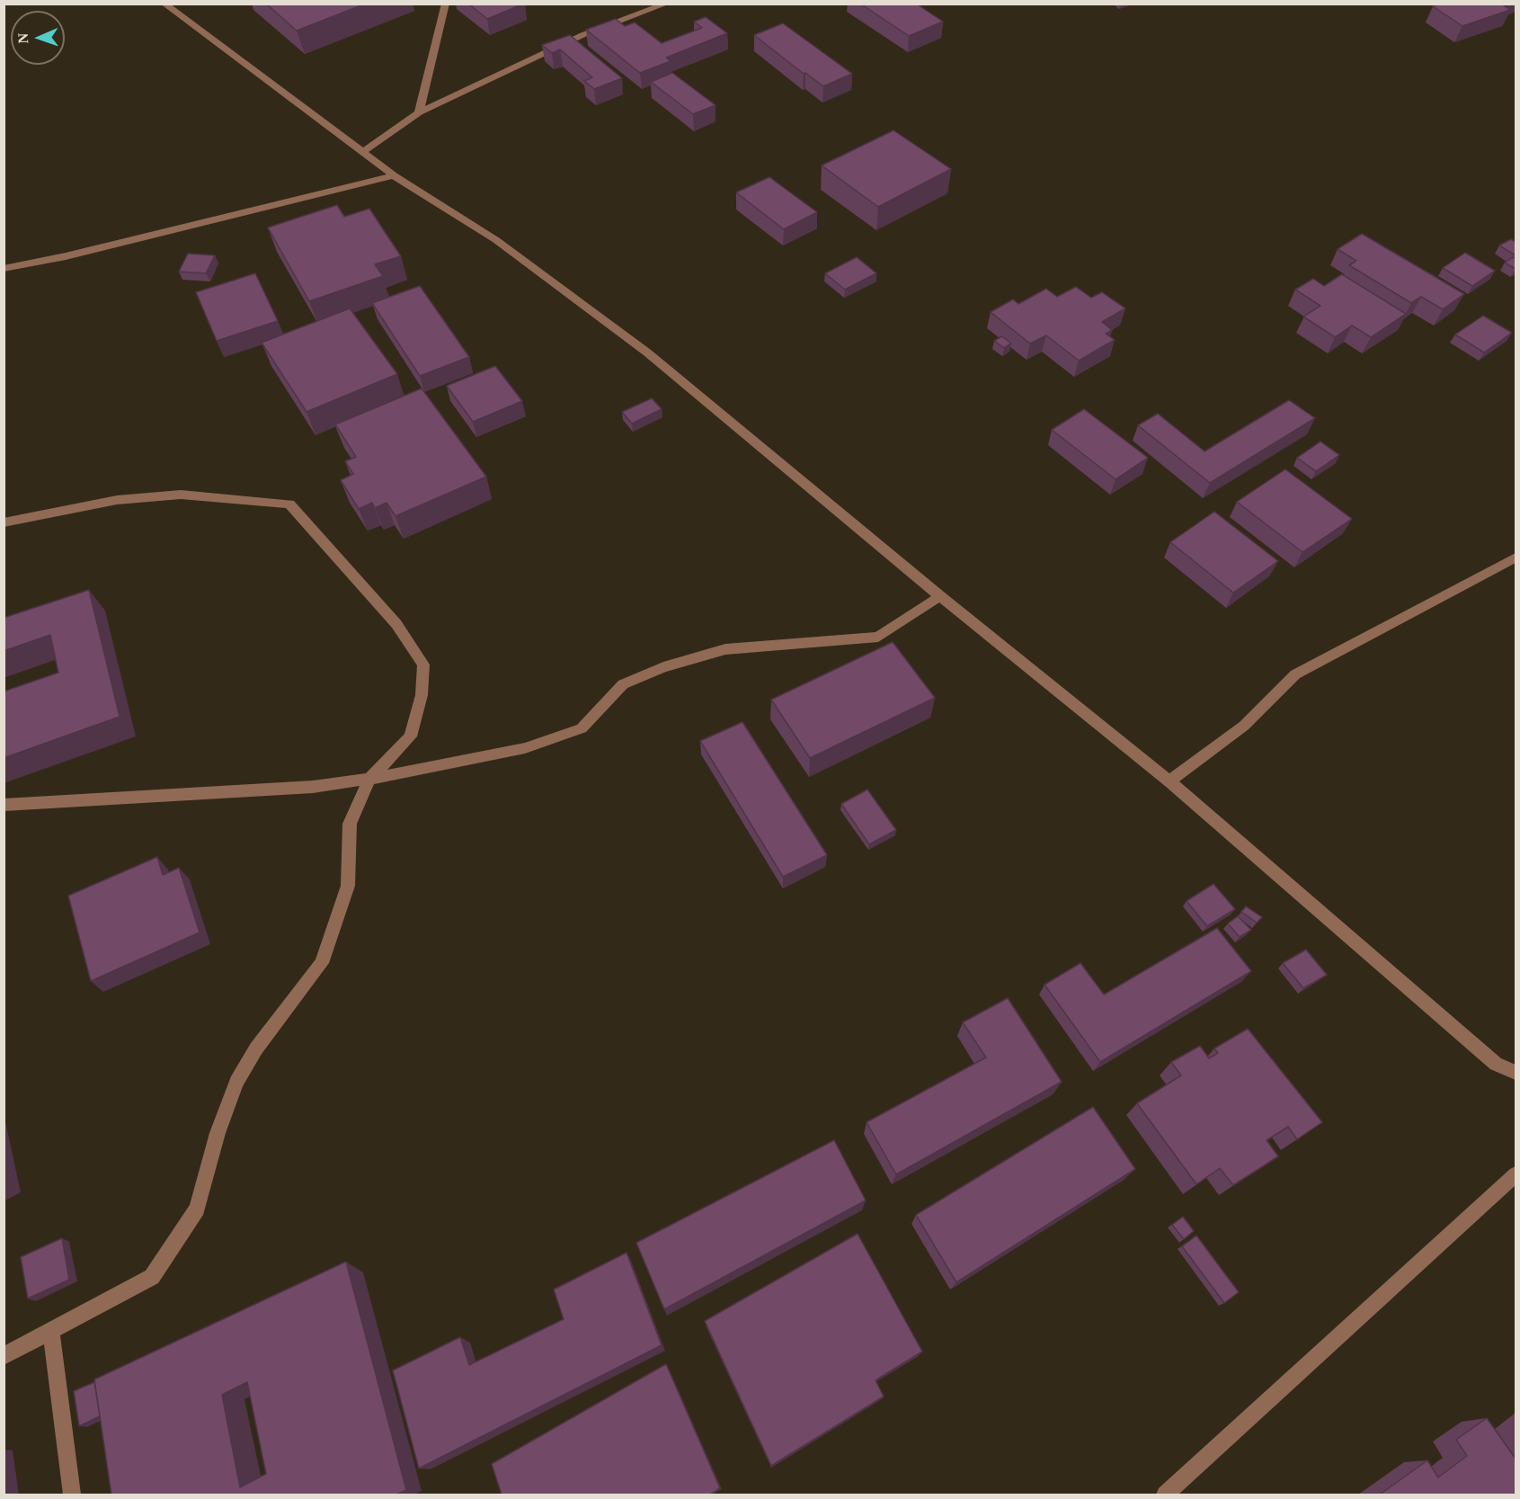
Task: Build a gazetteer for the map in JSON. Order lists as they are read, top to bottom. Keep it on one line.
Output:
{"north":"left"}
